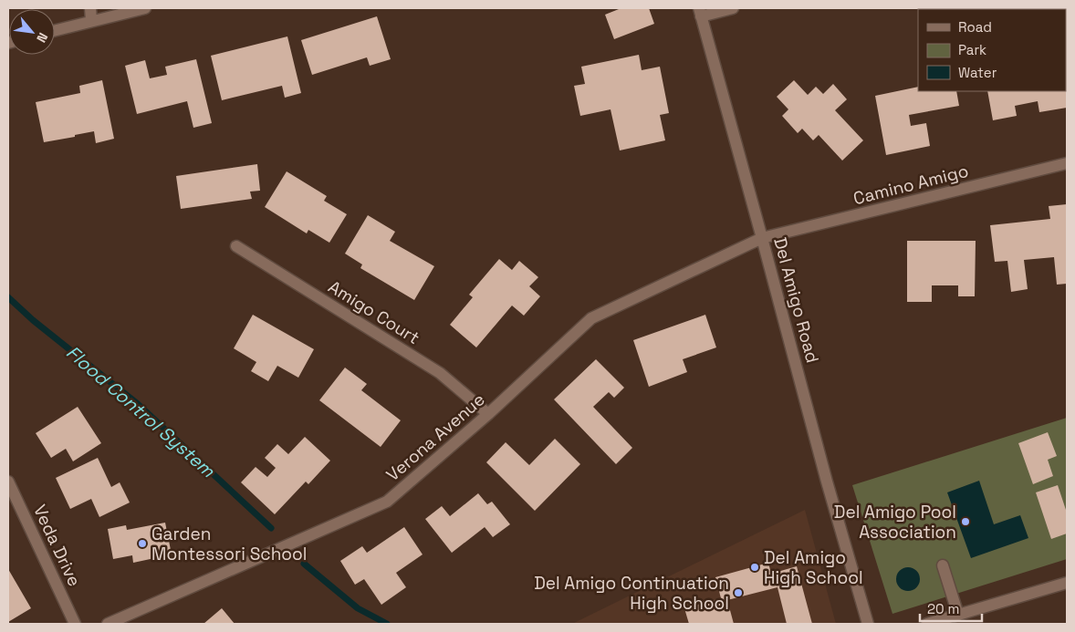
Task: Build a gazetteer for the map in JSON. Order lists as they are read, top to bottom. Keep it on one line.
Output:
{"streets":{"street":["Camino Amigo","Del Amigo Road","Amigo Court","Verona Avenue","Veda Drive"]},"crossings":[["Camino Amigo","Del Amigo Road"],["Camino Amigo","Verona Avenue"],["Del Amigo Road","Verona Avenue"],["Amigo Court","Verona Avenue"]],"water":["Flood Control System"],"places":["Del Amigo Pool Association","Garden Montessori School","Del Amigo High School","Del Amigo Continuation High School"],"legend":["Road","Park","Water"],"scale_bar":"20 m","north":"bottom right"}
